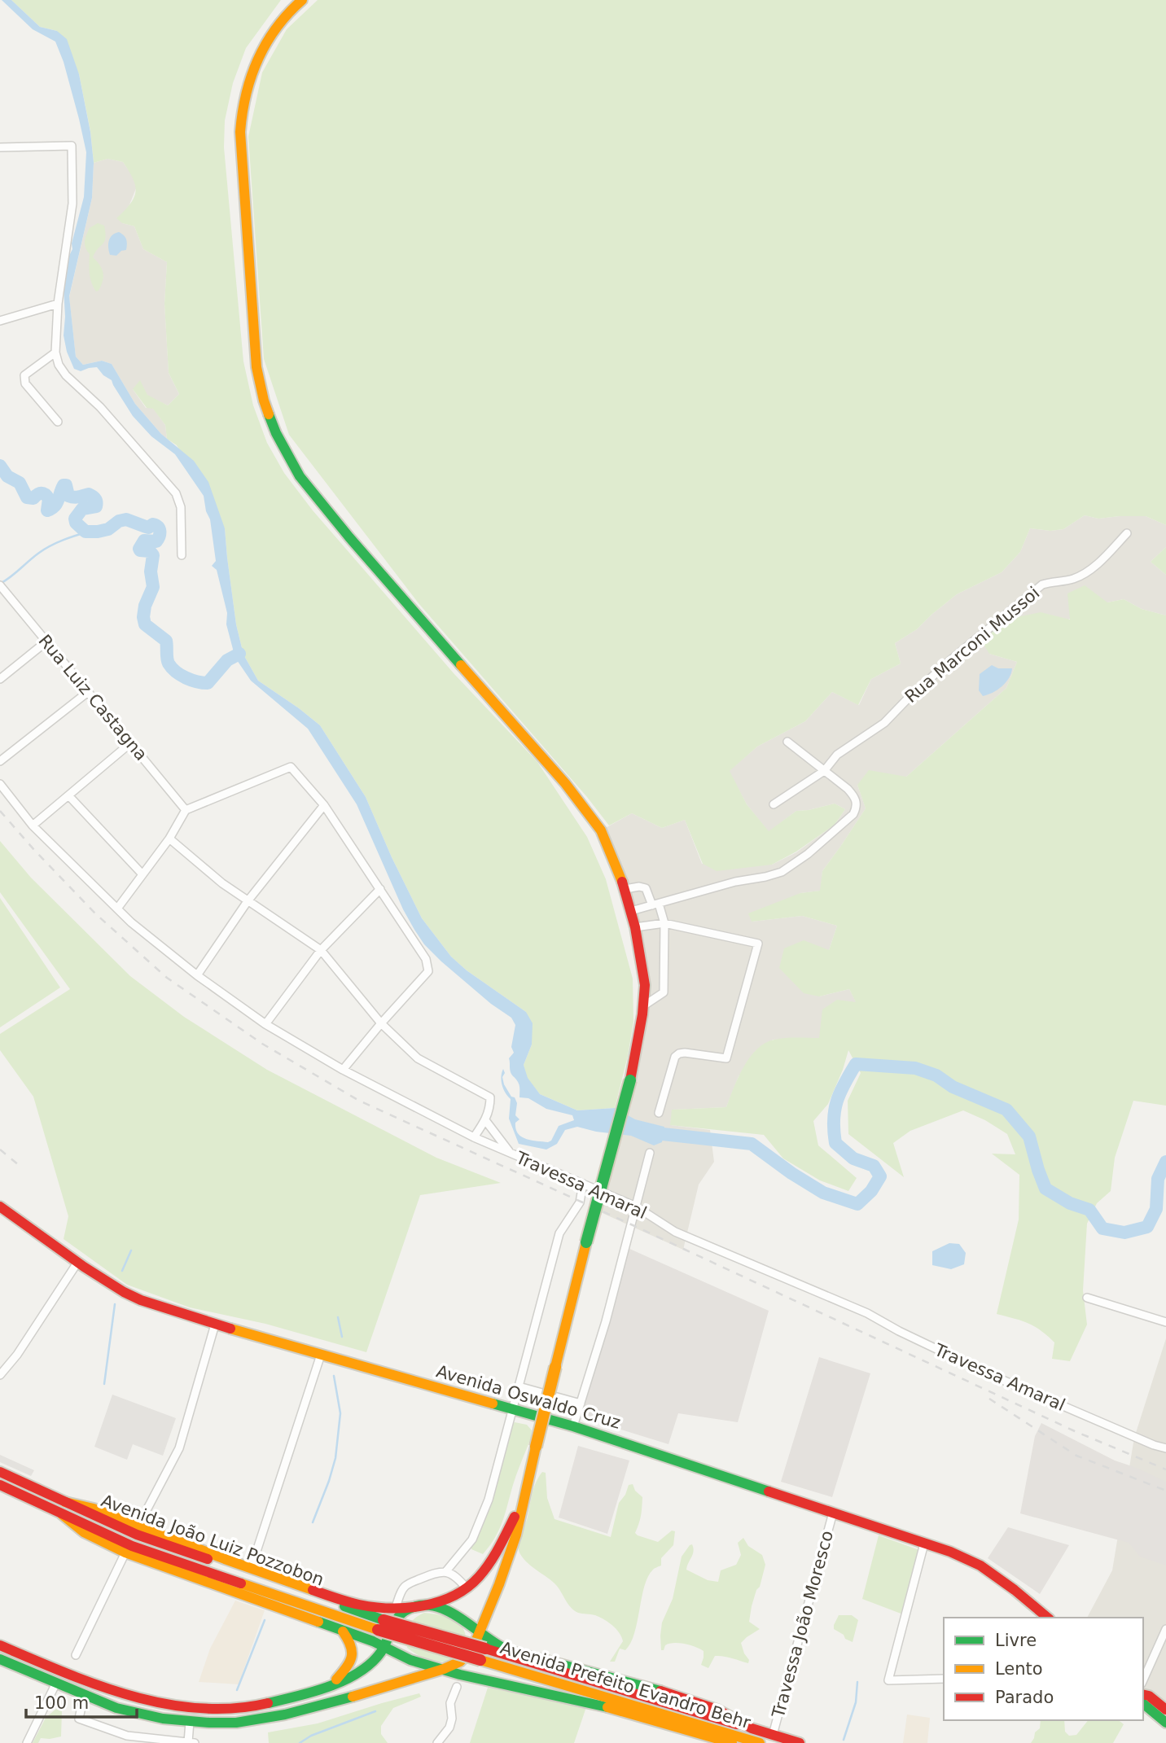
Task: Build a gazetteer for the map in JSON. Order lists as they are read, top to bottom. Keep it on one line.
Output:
{"streets":{"main road":["Avenida Oswaldo Cruz","Avenida João Luiz Pozzobon","Avenida Prefeito Evandro Behr"],"street":["Rua Marconi Mussoi","Rua Luiz Castagna","Travessa Amaral","Travessa João Moresco"]},"crossings":[["Avenida Oswaldo Cruz","Travessa João Moresco"],["Avenida João Luiz Pozzobon","Avenida Prefeito Evandro Behr"],["Travessa João Moresco","Avenida Prefeito Evandro Behr"]],"legend":["Livre","Lento","Parado"],"scale_bar":"100 m"}
